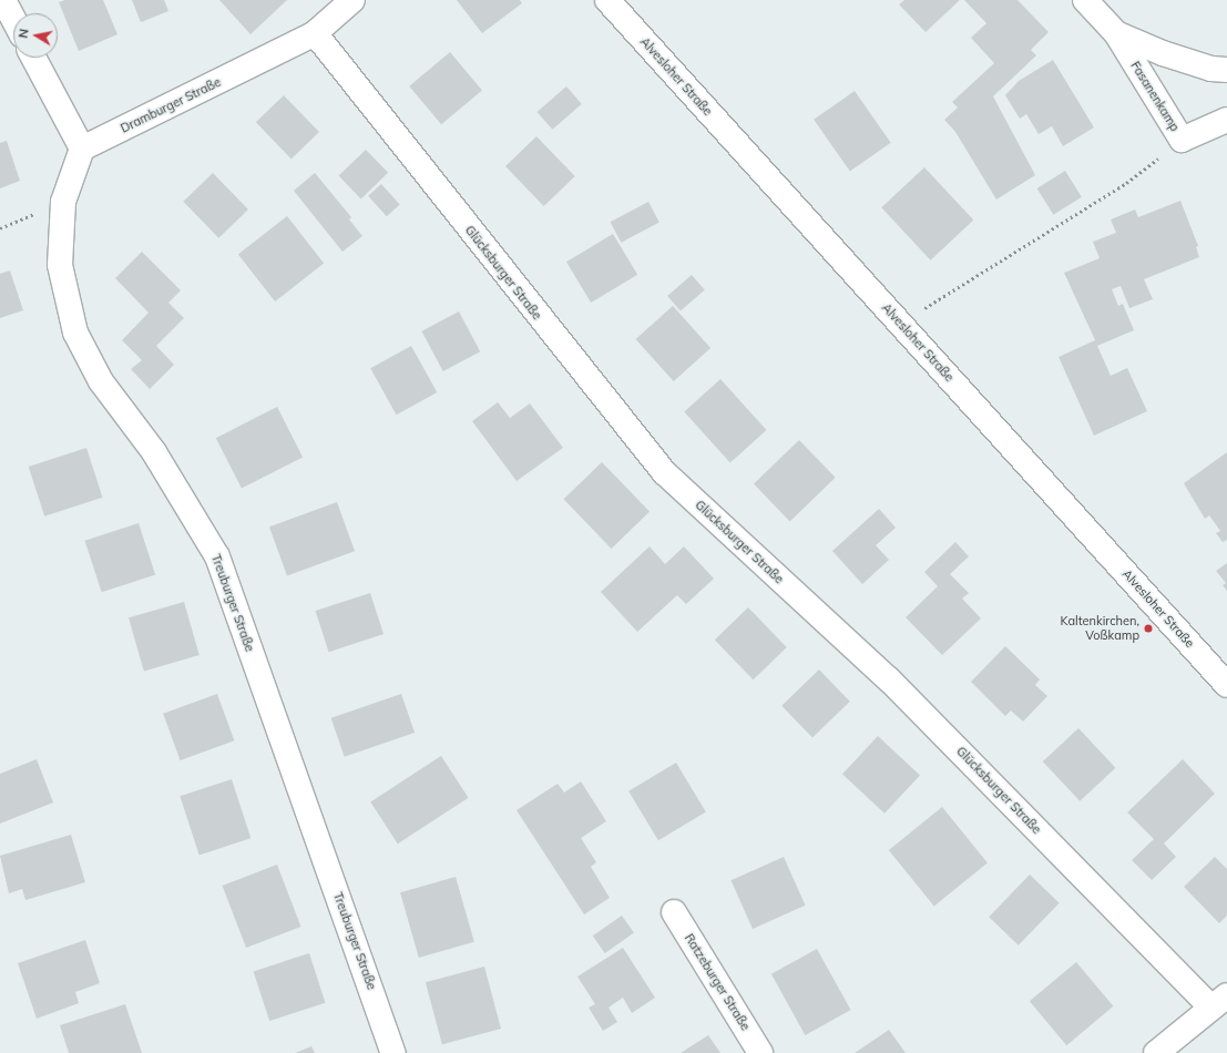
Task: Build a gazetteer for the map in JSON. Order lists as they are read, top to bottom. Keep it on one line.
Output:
{"streets":{"street":["Alvesloher Straße","Fasanenkamp","Dramburger Straße","Glücksburger Straße","Treuburger Straße","Ratzeburger Straße"]},"crossings":[["Dramburger Straße","Glücksburger Straße"],["Dramburger Straße","Treuburger Straße"]],"places":["Kaltenkirchen, Voßkamp"],"north":"left"}
